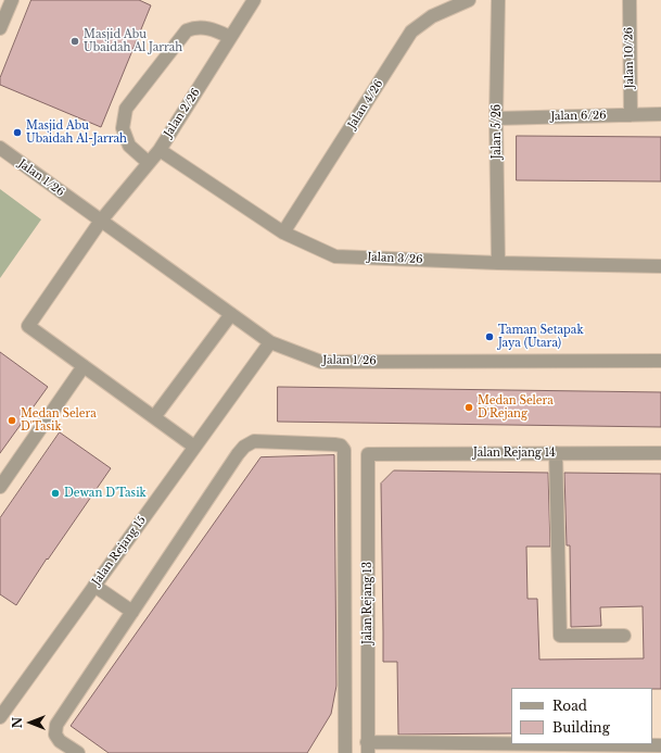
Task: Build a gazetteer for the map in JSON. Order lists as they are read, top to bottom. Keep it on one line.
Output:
{"streets":{"street":["Jalan 10/26","Jalan 4/26","Jalan 2/26","Jalan 6/26","Jalan 5/26","Jalan 1/26","Jalan 3/26","Jalan Rejang 14","Jalan Rejang 15","Jalan Rejang 13"]},"crossings":[["Jalan 10/26","Jalan 6/26"],["Jalan 4/26","Jalan 3/26"],["Jalan 2/26","Jalan 1/26"],["Jalan 2/26","Jalan 3/26"],["Jalan 6/26","Jalan 5/26"],["Jalan 5/26","Jalan 3/26"],["Jalan 1/26","Jalan Rejang 15"],["Jalan Rejang 14","Jalan Rejang 13"]],"places":["Masjid Abu Ubaidah Al Jarrah","Masjid Abu Ubaidah Al-Jarrah","Taman Setapak Jaya (Utara)","Medan Selera D'Rejang","Medan Selera D'Tasik","Dewan D'Tasik"],"legend":["Road","Building"],"north":"left"}
